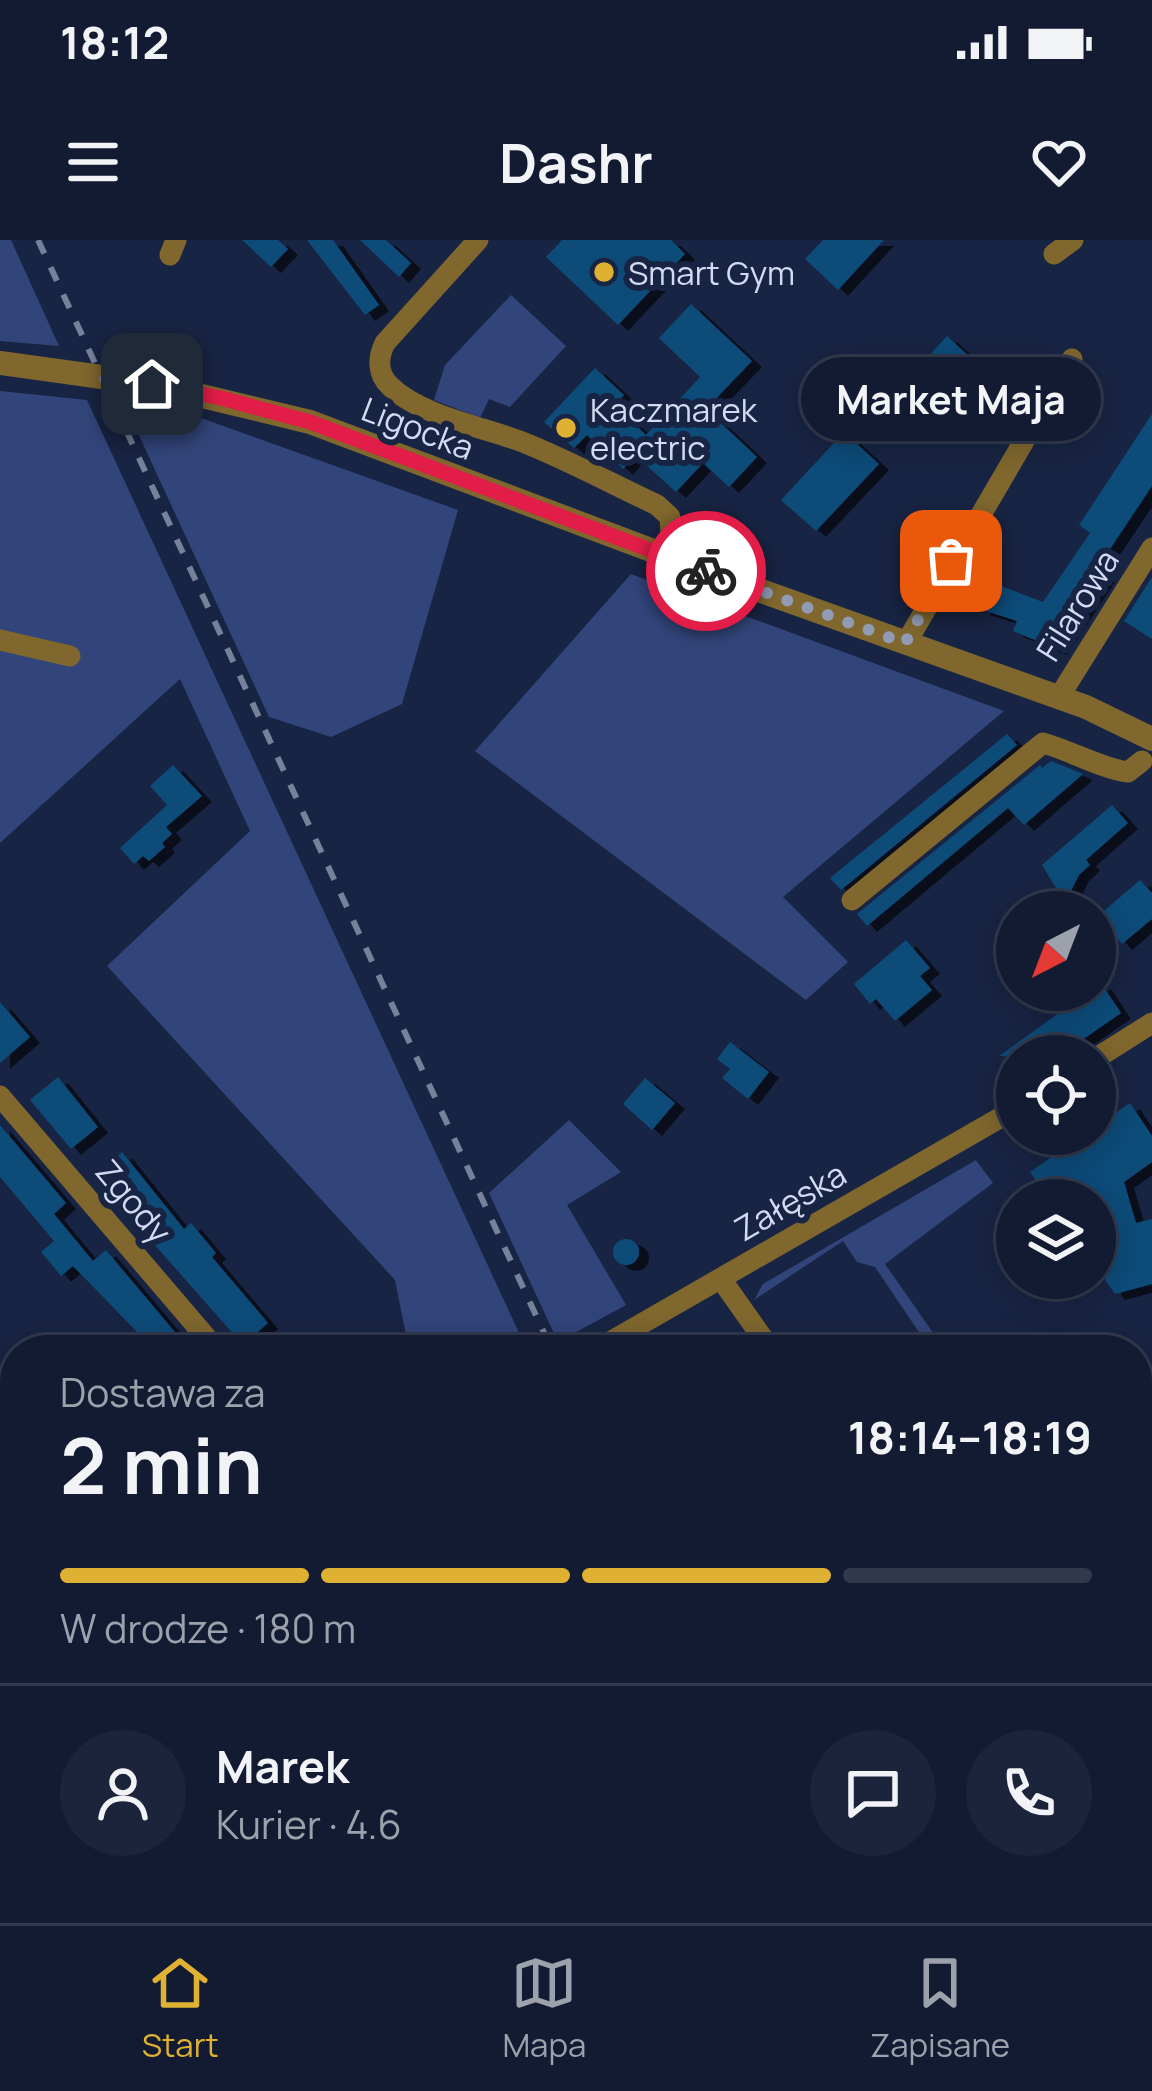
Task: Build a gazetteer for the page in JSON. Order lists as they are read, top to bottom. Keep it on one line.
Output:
{"streets":{"street":["Ligocka","Filarowa","Zgody","Załęska"]},"crossings":[["Ligocka","Filarowa"]],"places":["Smart Gym","Kaczmarek electric","Market Maja"],"north":"bottom left","page":{"status":"18:12","header":"Dashr","bubble":"Market Maja","heading":["2 min","Dostawa za","18:14–18:19"],"panel":["Marek","Kurier · 4.6"],"bar":"W drodze · 180 m","tabs":["Start","Mapa","Zapisane"]}}
